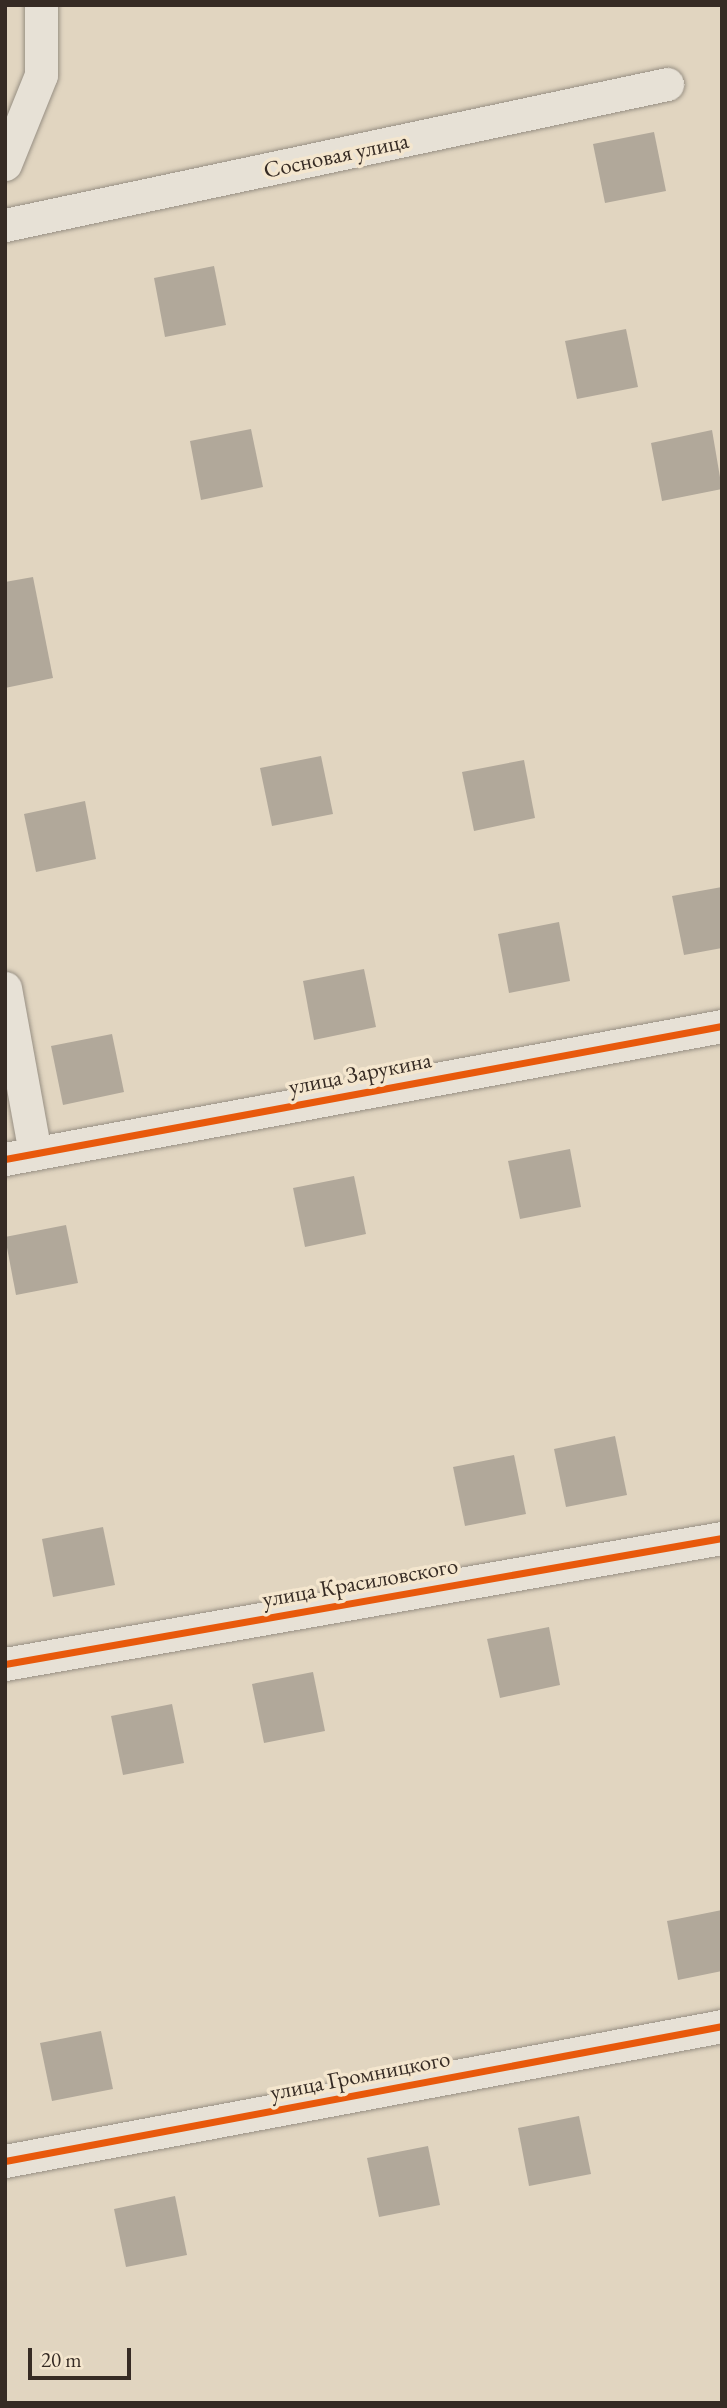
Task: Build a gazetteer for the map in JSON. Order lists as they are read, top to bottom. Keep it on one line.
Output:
{"streets":{"street":["Сосновая улица","улица Зарукина","улица Красиловского","улица Громницкого"]},"scale_bar":"20 m"}
